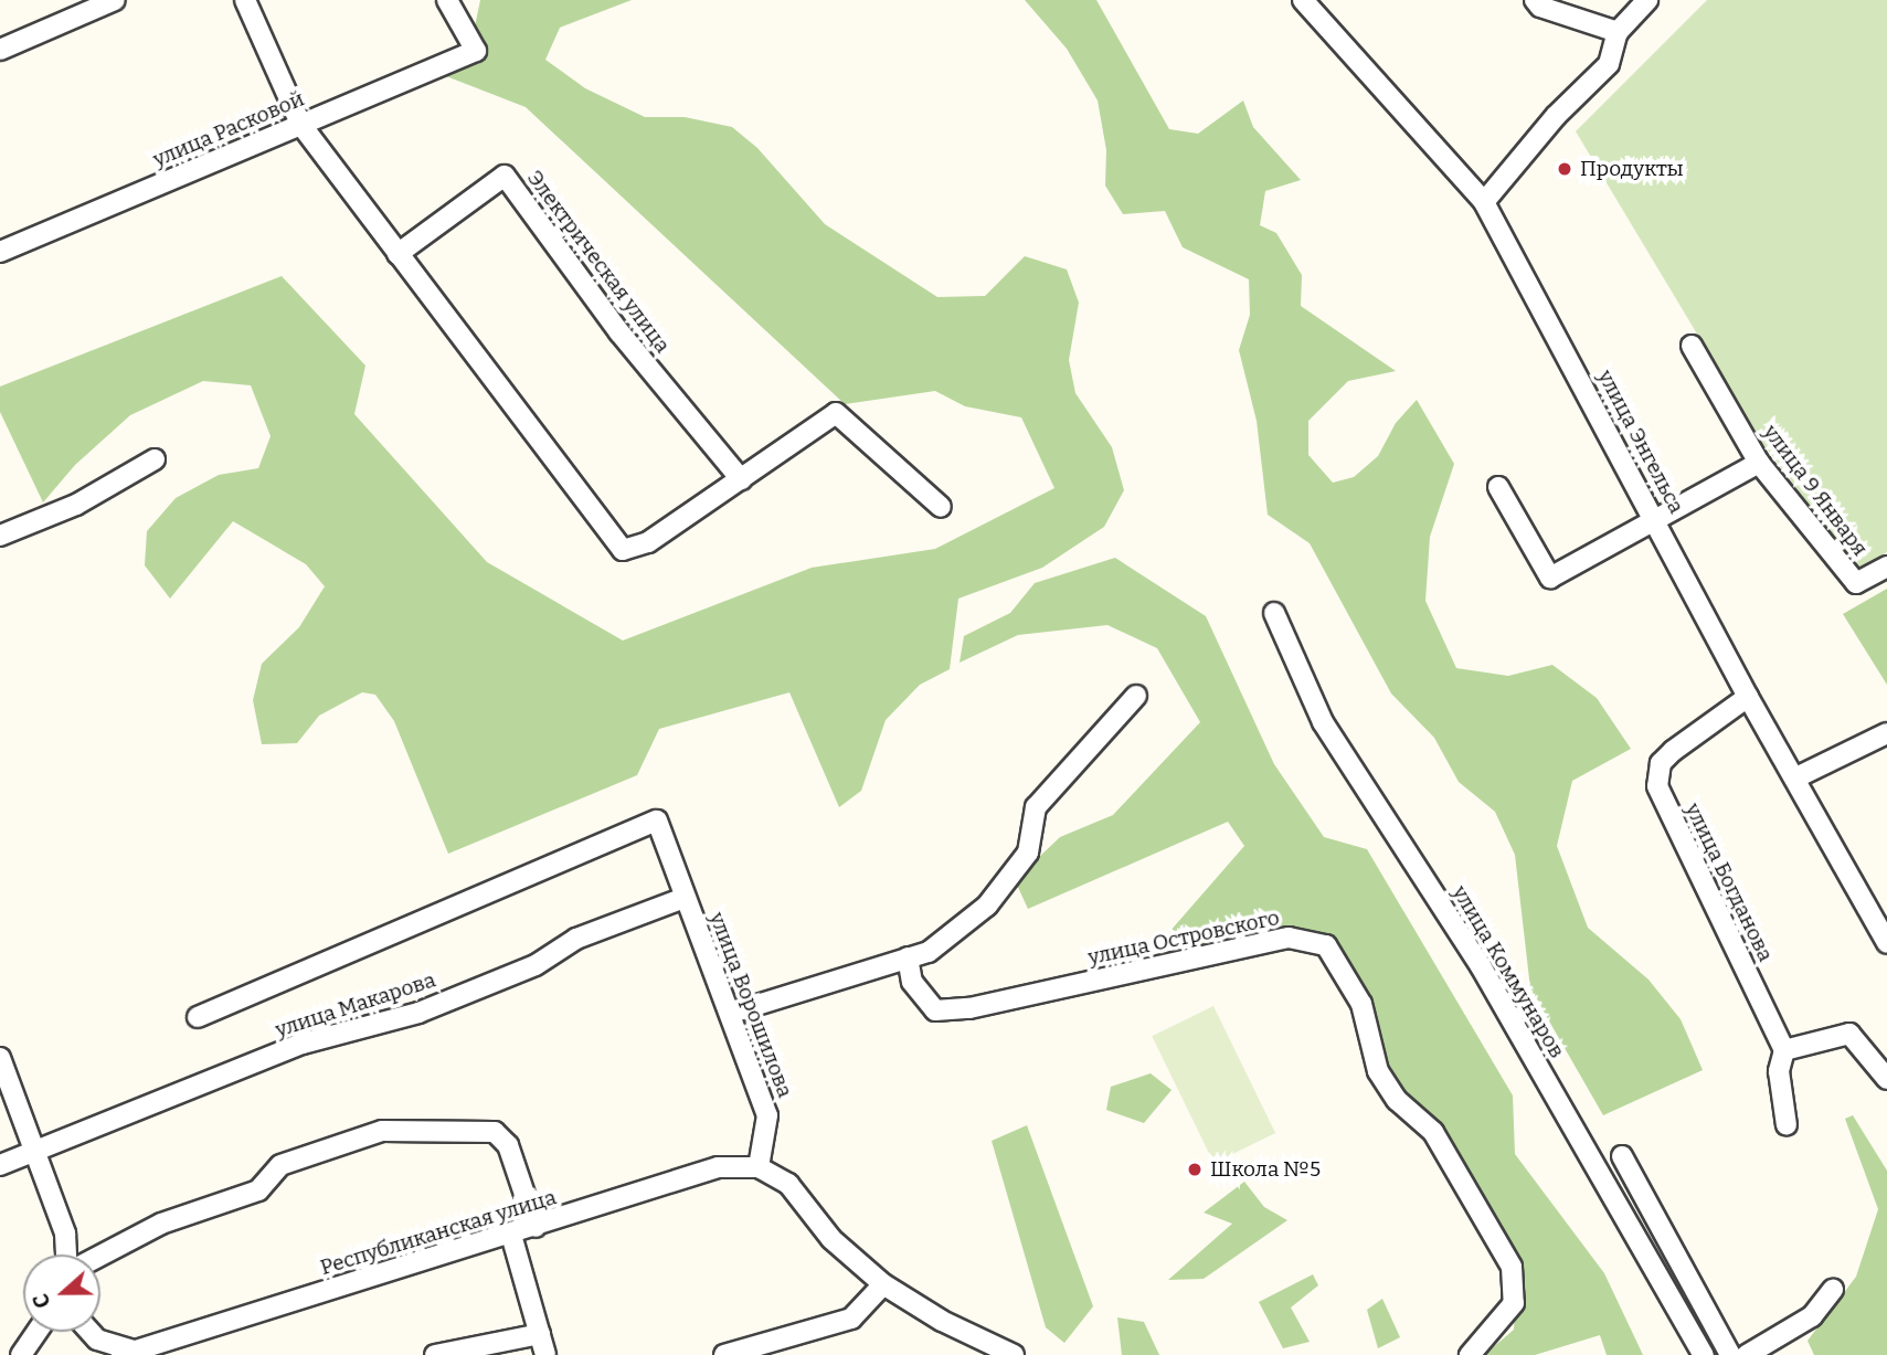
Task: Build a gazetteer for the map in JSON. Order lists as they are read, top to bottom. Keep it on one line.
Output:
{"streets":{"street":["улица Расковой","Электрическая улица","улица Энгельса","улица 9 Января","улица Богданова","улица Островского","улица Коммунаров","улица Макарова","улица Ворошилова","Республиканская улица"]},"crossings":[["улица Энгельса","улица Богданова"],["улица Макарова","улица Ворошилова"],["улица Ворошилова","Республиканская улица"]],"places":["Продукты","Школа №5"],"north":"left"}
